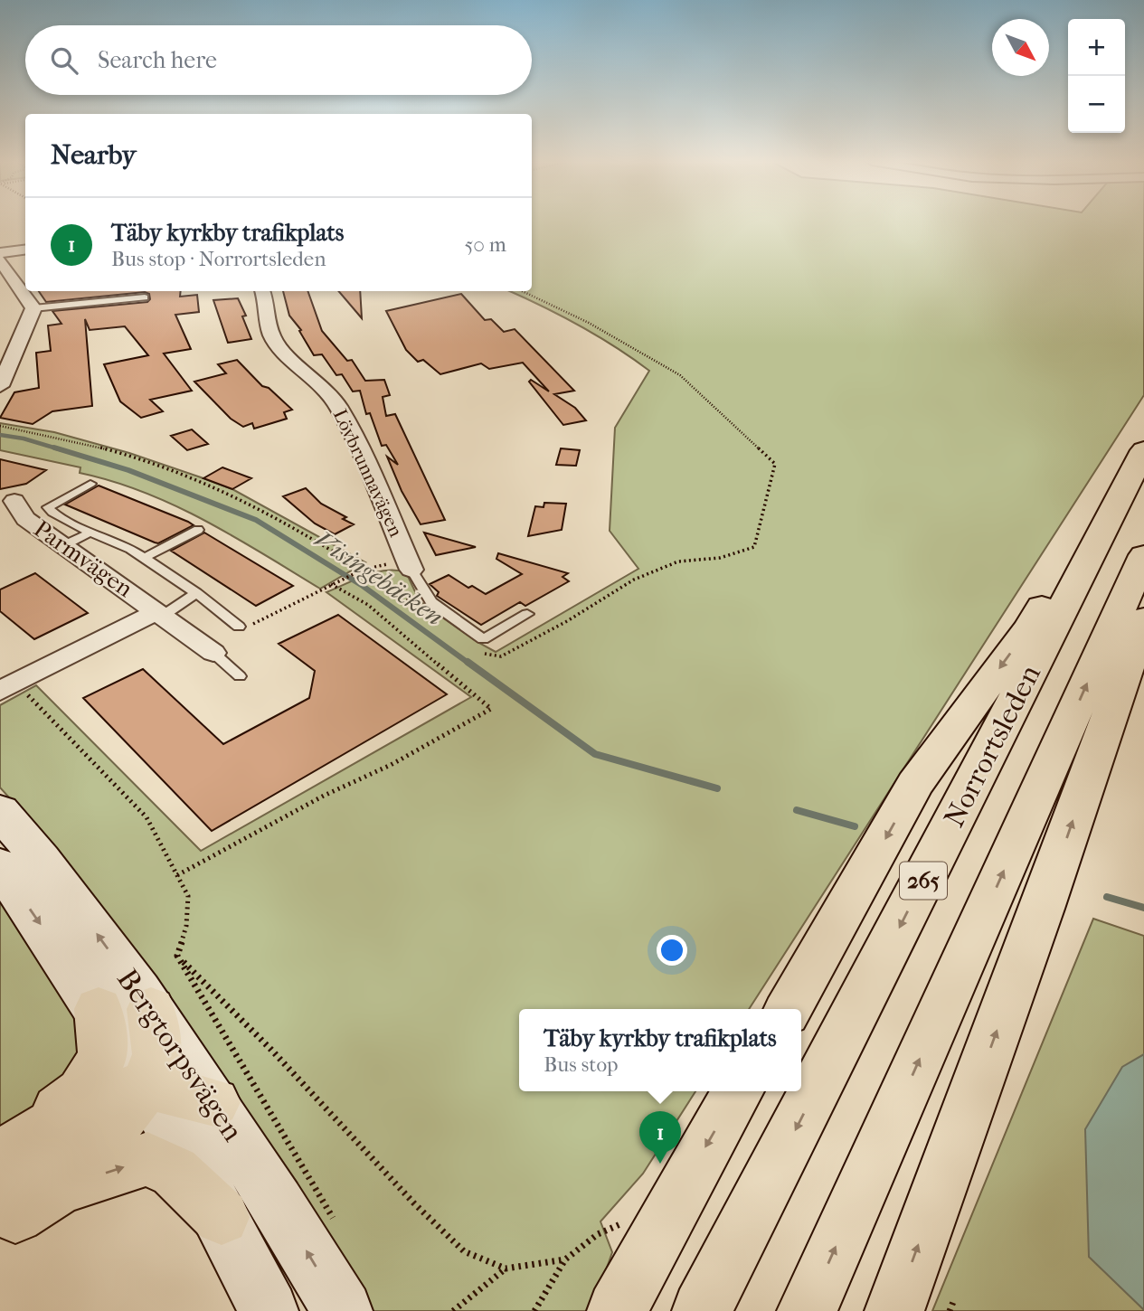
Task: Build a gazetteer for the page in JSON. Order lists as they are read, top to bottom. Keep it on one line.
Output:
{"streets":{"highway":["Norrortsleden","265"],"main road":["Bergtorpsvägen"],"street":["Lövbrunnavägen","Parmvägen"]},"water":["Visingebäcken"],"north":"bottom right","page":{"map_buttons":["+","−"],"search":"Search here","heading":"Nearby","list":[{"mark":"1","name":"Täby kyrkby trafikplats","note":"Bus stop · Norrortsleden","value":"50 m"}],"popup":["Täby kyrkby trafikplats","Bus stop"],"pins":"1"}}
